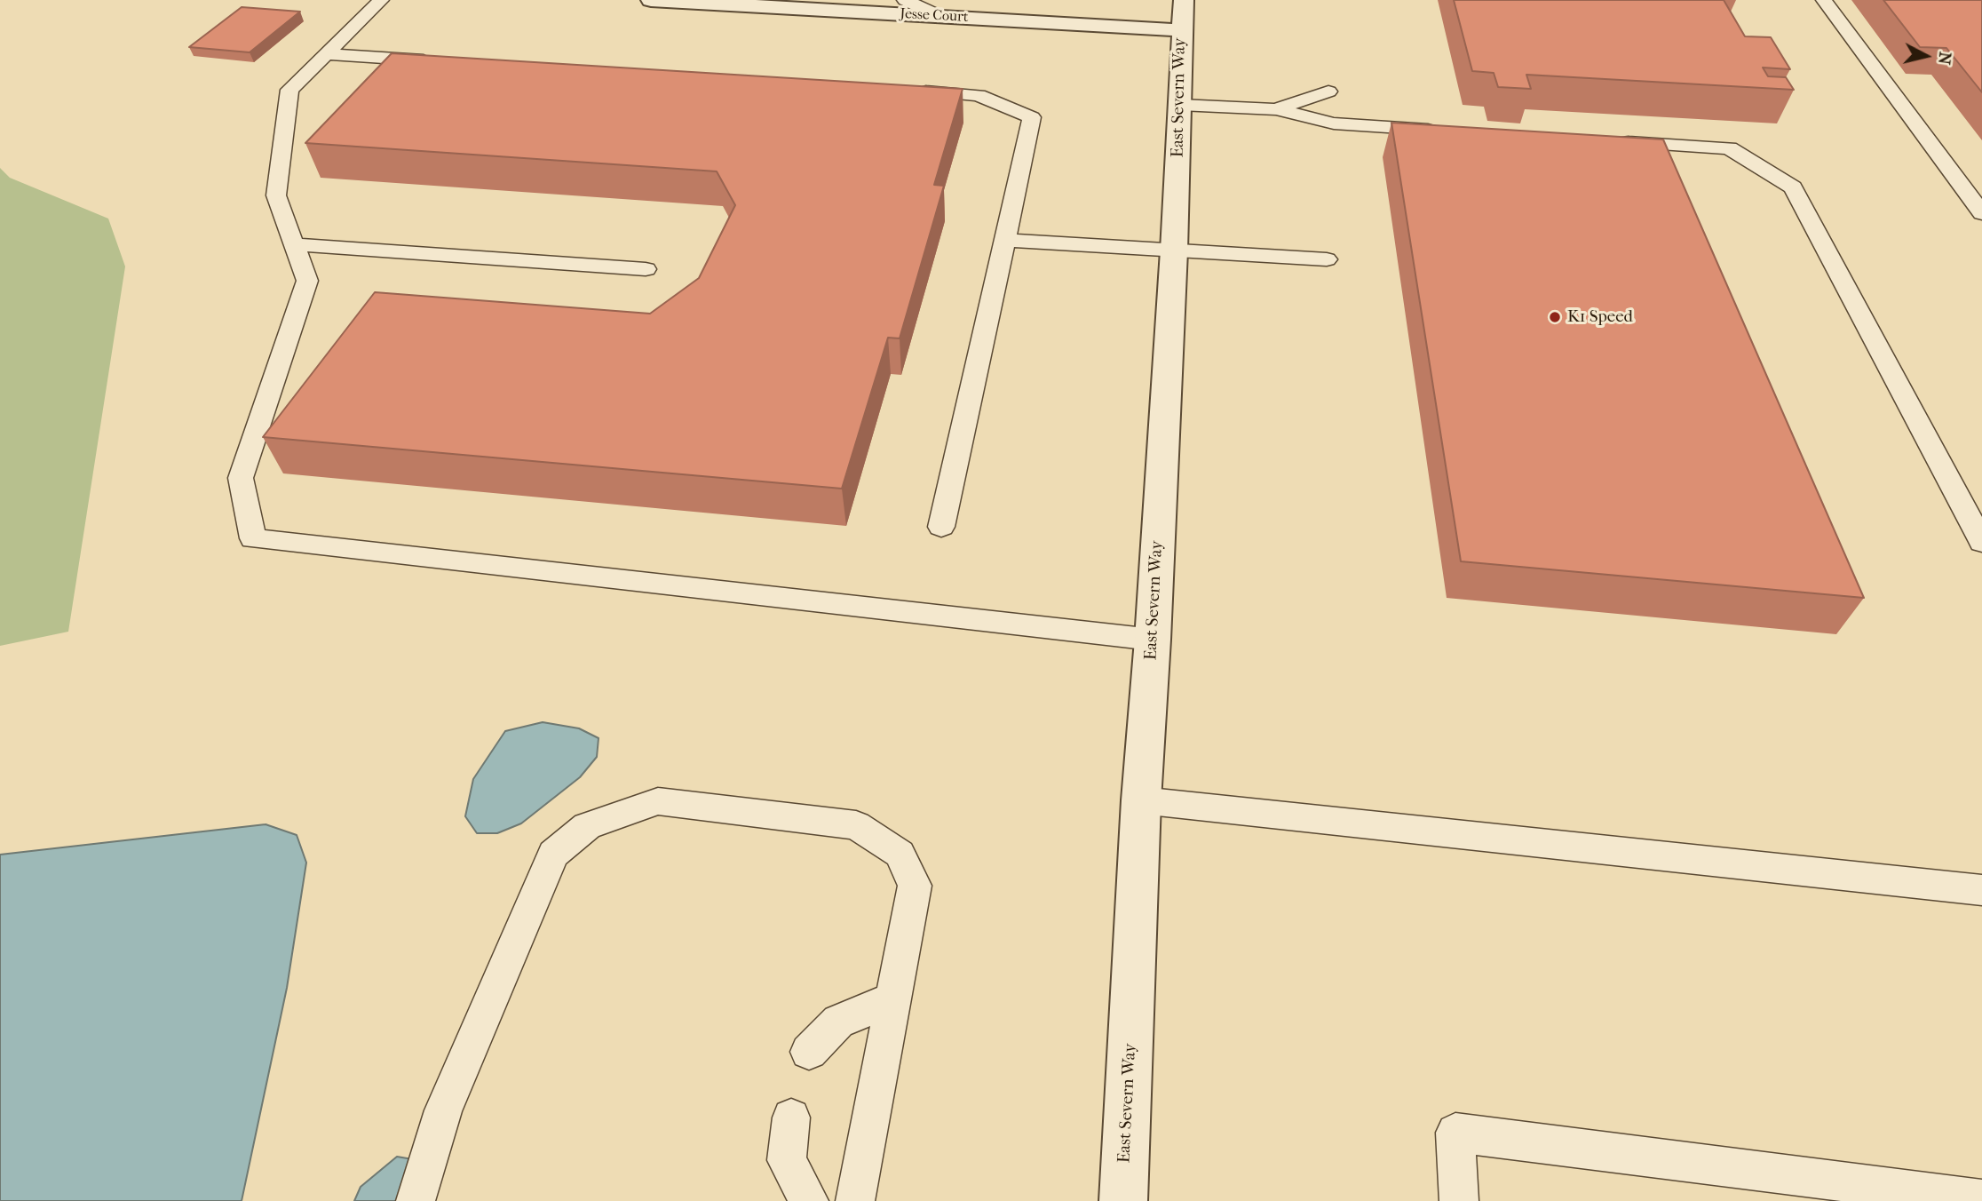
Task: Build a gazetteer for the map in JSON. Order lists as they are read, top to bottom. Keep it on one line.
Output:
{"streets":{"street":["Jesse Court","East Severn Way"]},"crossings":[["Jesse Court","East Severn Way"]],"places":["K1 Speed"],"north":"right"}
